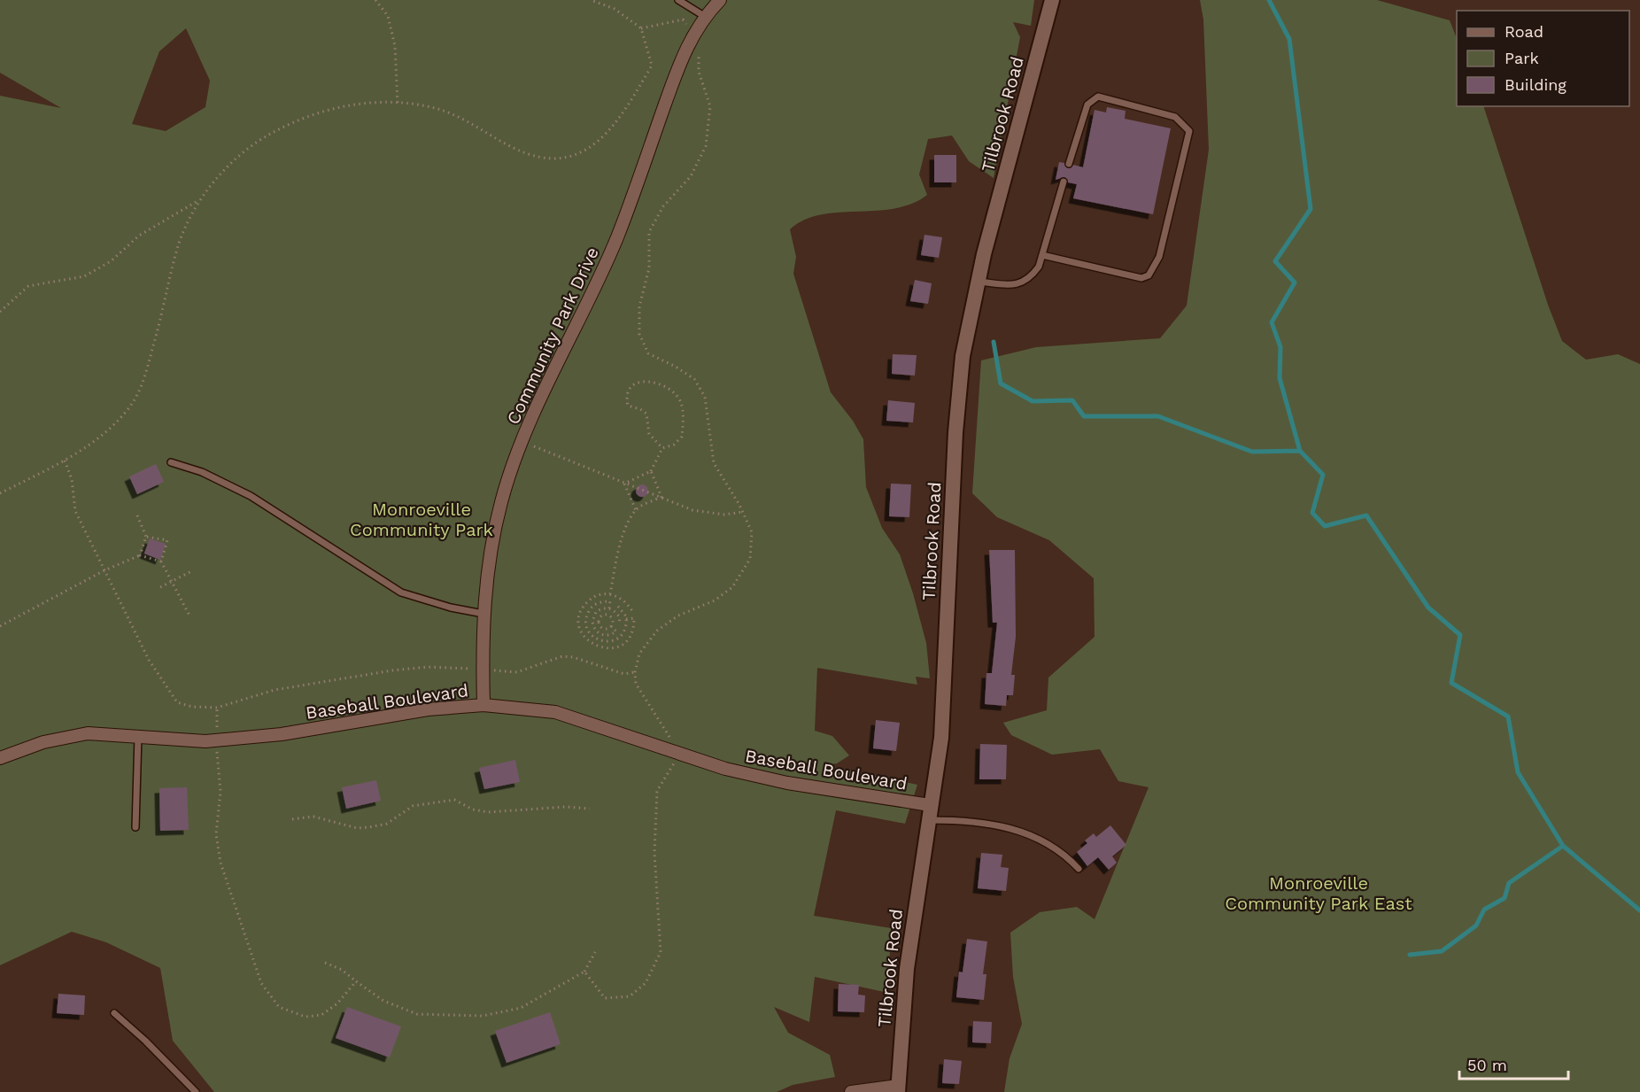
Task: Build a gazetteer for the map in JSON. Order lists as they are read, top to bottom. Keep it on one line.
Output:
{"streets":{"street":["Tilbrook Road","Community Park Drive","Baseball Boulevard"]},"crossings":[["Tilbrook Road","Baseball Boulevard"],["Community Park Drive","Baseball Boulevard"]],"parks":["Monroeville Community Park","Monroeville Community Park East"],"legend":["Road","Park","Building"],"scale_bar":"50 m"}
